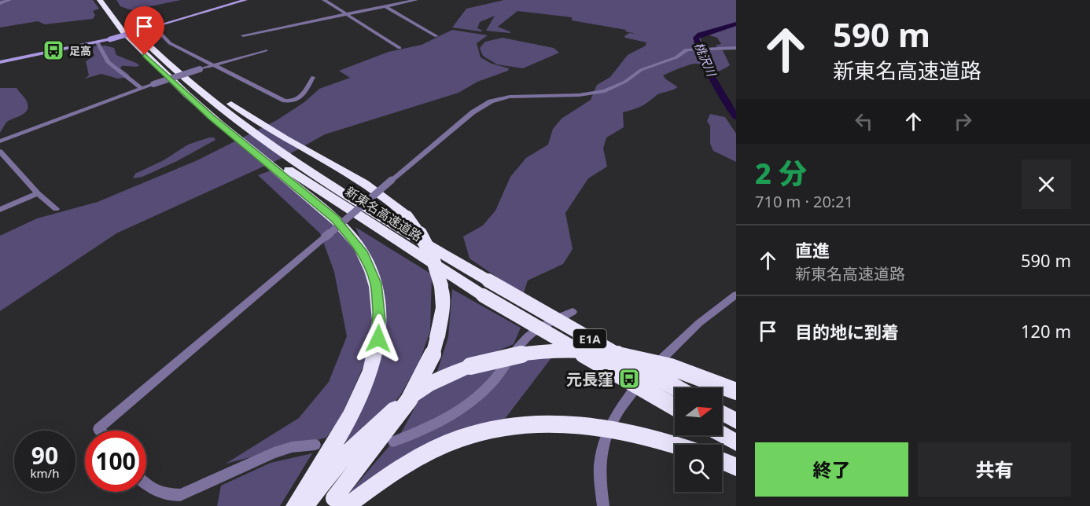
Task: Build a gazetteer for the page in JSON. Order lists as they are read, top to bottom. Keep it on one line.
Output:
{"streets":{"highway":["新東名高速道路","E1A"]},"water":["桃沢川"],"places":{"bus stop":["足高","元長窪"]},"north":"right","page":{"turn":["590 m","新東名高速道路"],"heading":["2 分","710 m · 20:21"],"list":[{"name":"直進","note":"新東名高速道路","value":"590 m"},{"name":"目的地に到着","value":"120 m"}],"speed":"90 km/h","limit":"100","buttons":["終了","共有"]}}
